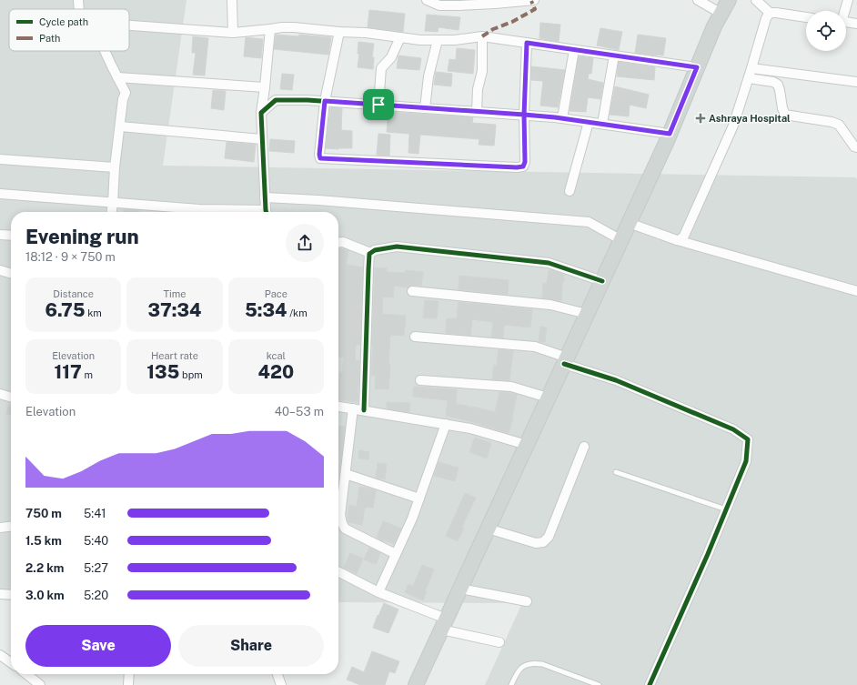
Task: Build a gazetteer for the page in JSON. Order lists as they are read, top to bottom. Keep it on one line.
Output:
{"places":{"health":["Ashraya Hospital"]},"legend":["Cycle path","Path"],"page":{"heading":["Evening run","18:12 · 9 × 750 m"],"stats":[["Distance","6.75 km"],["Time","37:34"],["Pace","5:34 /km"],["Elevation","117 m"],["Heart rate","135 bpm"],["kcal","420"]],"chart":["Elevation","40–53 m"],"list":[{"name":"750 m","note":"5:41"},{"name":"1.5 km","note":"5:40"},{"name":"2.2 km","note":"5:27"},{"name":"3.0 km","note":"5:20"}],"buttons":["Save","Share"]}}
